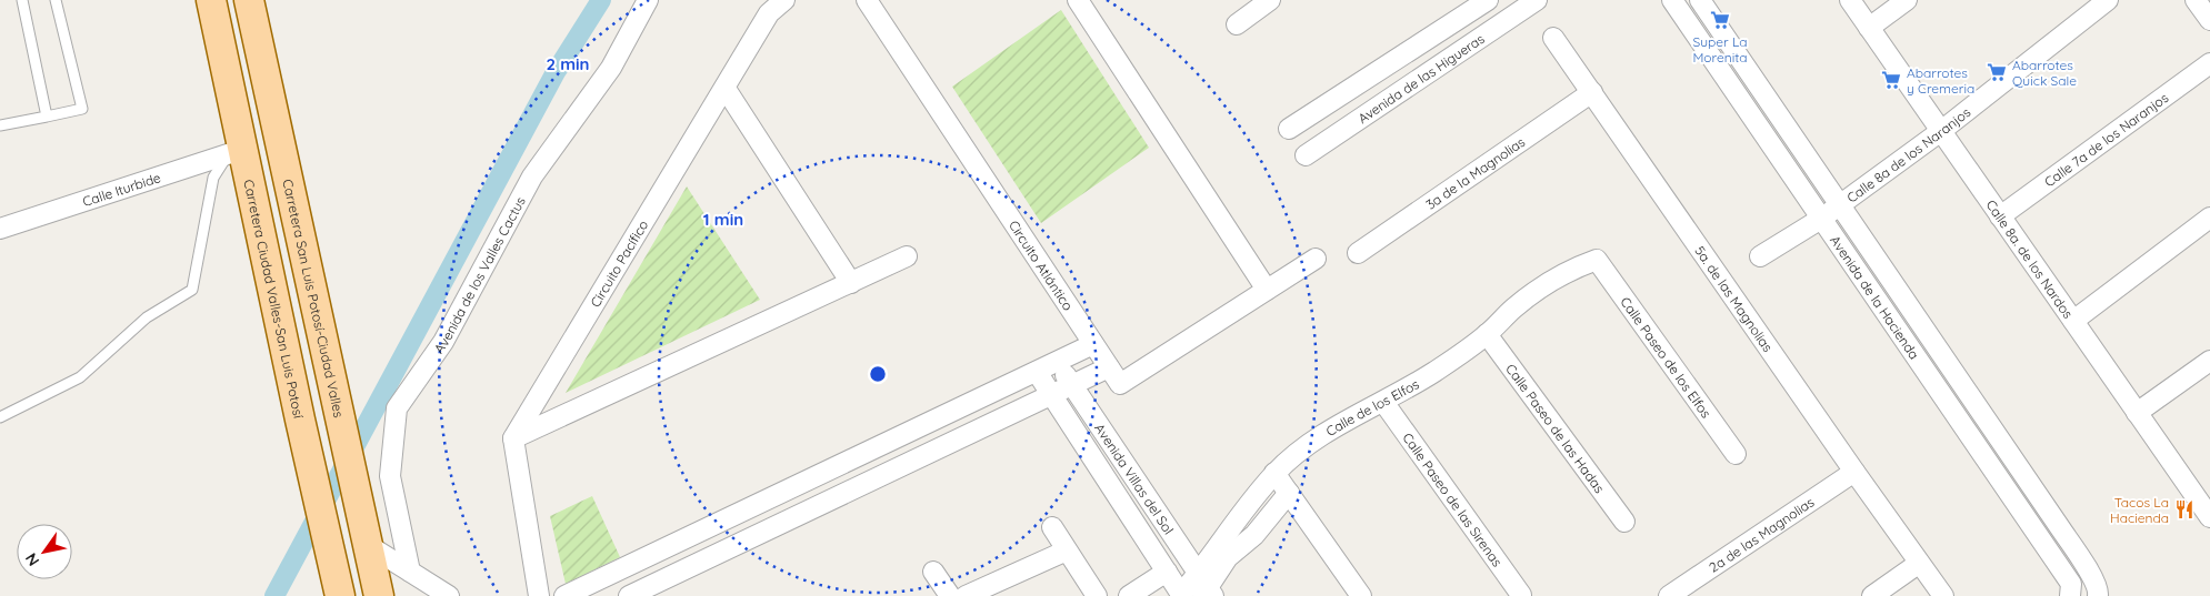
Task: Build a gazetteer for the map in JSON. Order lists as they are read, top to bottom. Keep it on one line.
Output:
{"streets":{"main road":["Carretera San Luis Potosí-Ciudad Valles","Carretera Ciudad Valles-San Luis Potosí"],"street":["Avenida de las Higueras","Calle 7a de los Naranjos","Calle 8a de los Naranjos","3a de la Magnolias","Calle Iturbide","Calle 8a. de los Nardos","Circuito Pacífico","Circuito Atlántico","Avenida de los Valles Cactus","Avenida de la Hacienda","5a. de las Magnolias","Calle Paseo de los Elfos","Calle de los Elfos","Calle Paseo de las Hadas","Avenida Villas del Sol","Calle Paseo de las Sirenas","2a de las Magnolias"]},"crossings":[["Calle 7a de los Naranjos","Calle 8a. de los Nardos"],["Calle 8a de los Naranjos","Calle 8a. de los Nardos"],["Calle 8a de los Naranjos","Avenida de la Hacienda"],["3a de la Magnolias","5a. de las Magnolias"],["Calle Iturbide","Carretera Ciudad Valles-San Luis Potosí"],["5a. de las Magnolias","2a de las Magnolias"],["Calle Paseo de los Elfos","Calle de los Elfos"],["Calle de los Elfos","Calle Paseo de las Hadas"],["Calle de los Elfos","Avenida Villas del Sol"],["Calle de los Elfos","Calle Paseo de las Sirenas"]],"places":{"supermarket":["Super La Morenita","Abarrotes Quick Sale","Abarrotes y Cremeria"],"restaurant":["Tacos La Hacienda"]},"north":"bottom left","rings":["2 min","1 min"]}
